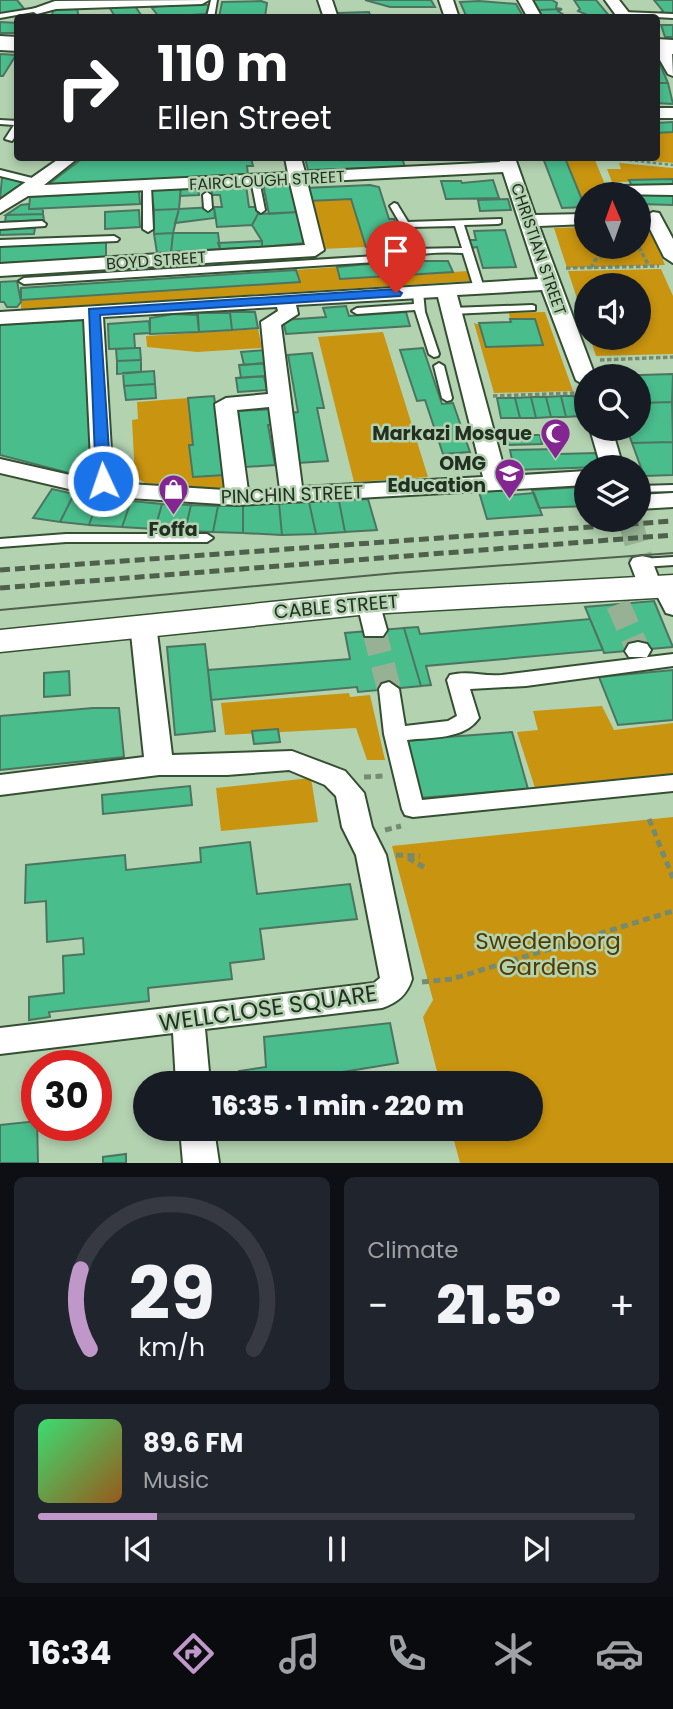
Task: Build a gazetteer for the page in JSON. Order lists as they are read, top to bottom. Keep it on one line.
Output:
{"streets":{"main road":["CABLE STREET"],"street":["FAIRCLOUGH STREET","CHRISTIAN STREET","BOYD STREET","PINCHIN STREET","WELLCLOSE SQUARE"]},"crossings":[["FAIRCLOUGH STREET","CHRISTIAN STREET"],["FAIRCLOUGH STREET","BOYD STREET"]],"parks":["Swedenborg Gardens"],"places":{"mosque":["Markazi Mosque"],"school or university":["OMG Education"],"shop":["Foffa"]},"north":"top","page":{"turn":["110 m","Ellen Street"],"limit":"30","trip":"16:35 · 1 min · 220 m","tile":"Climate","heat":["−","21.5°","+"],"song":["89.6 FM","Music"],"tabs":"16:34","gauge":["29","km/h"]}}
